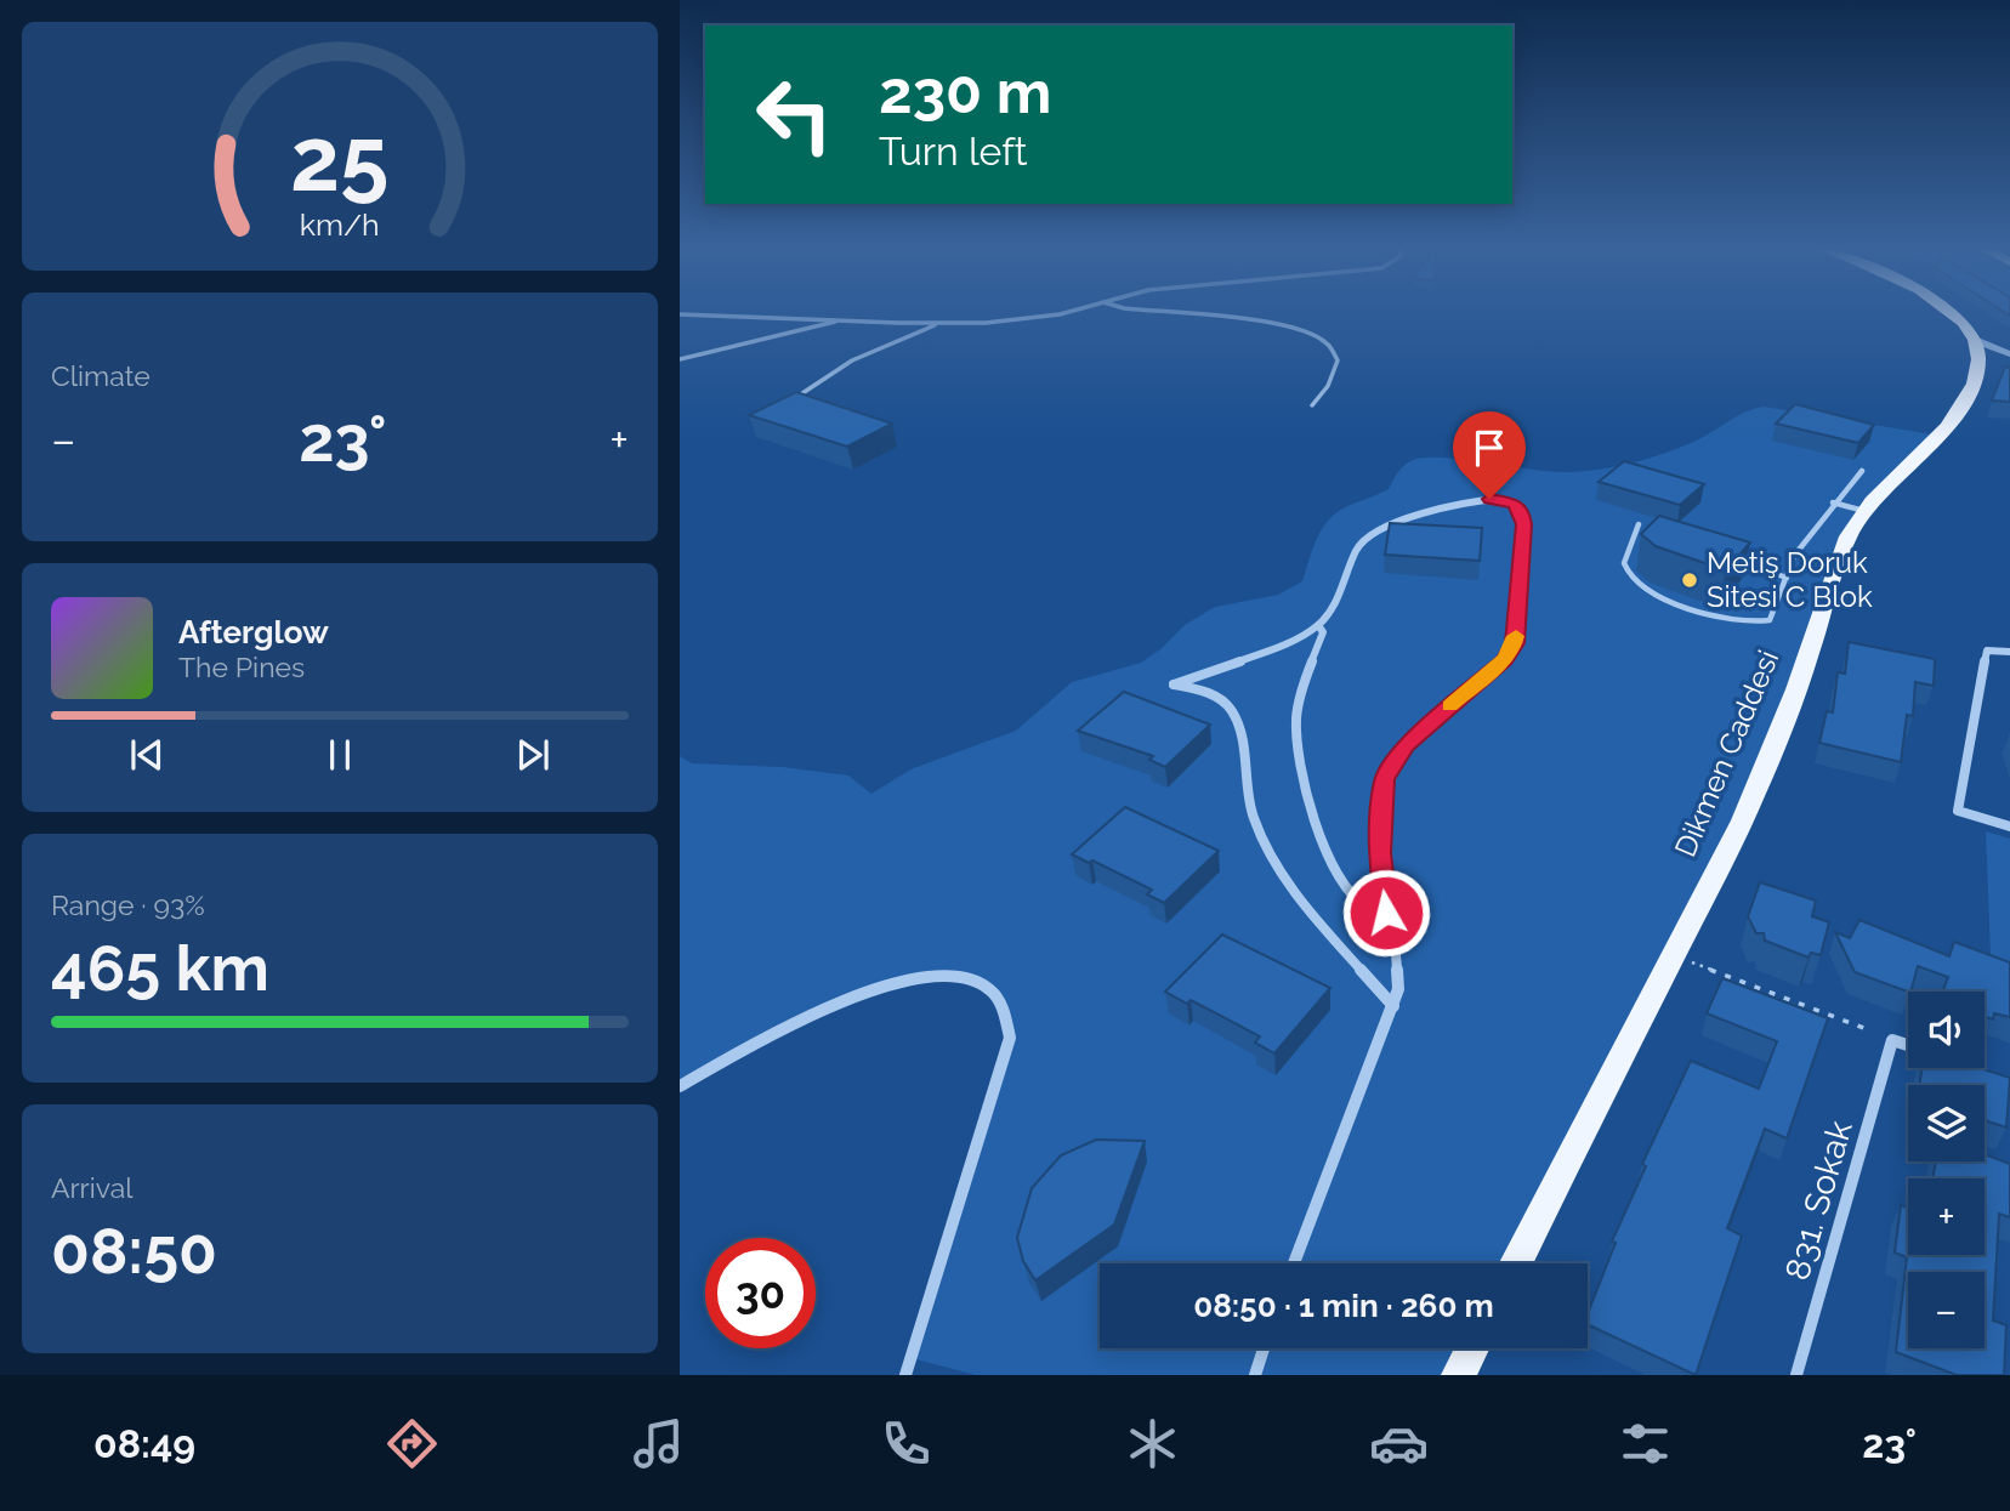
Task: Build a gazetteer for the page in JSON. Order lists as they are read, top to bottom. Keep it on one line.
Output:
{"streets":{"main road":["Dikmen Caddesi"],"street":["831. Sokak"]},"places":["Metiş Doruk Sitesi C Blok"],"page":{"turn":["230 m","Turn left"],"tile":["Climate",["Range · 93%","465 km"],["Arrival","08:50"]],"heat":["−","23°","+"],"song":["Afterglow","The Pines"],"map_buttons":["+","−"],"limit":"30","trip":"08:50 · 1 min · 260 m","tabs":["08:49","23°"],"gauge":["25","km/h"]}}
